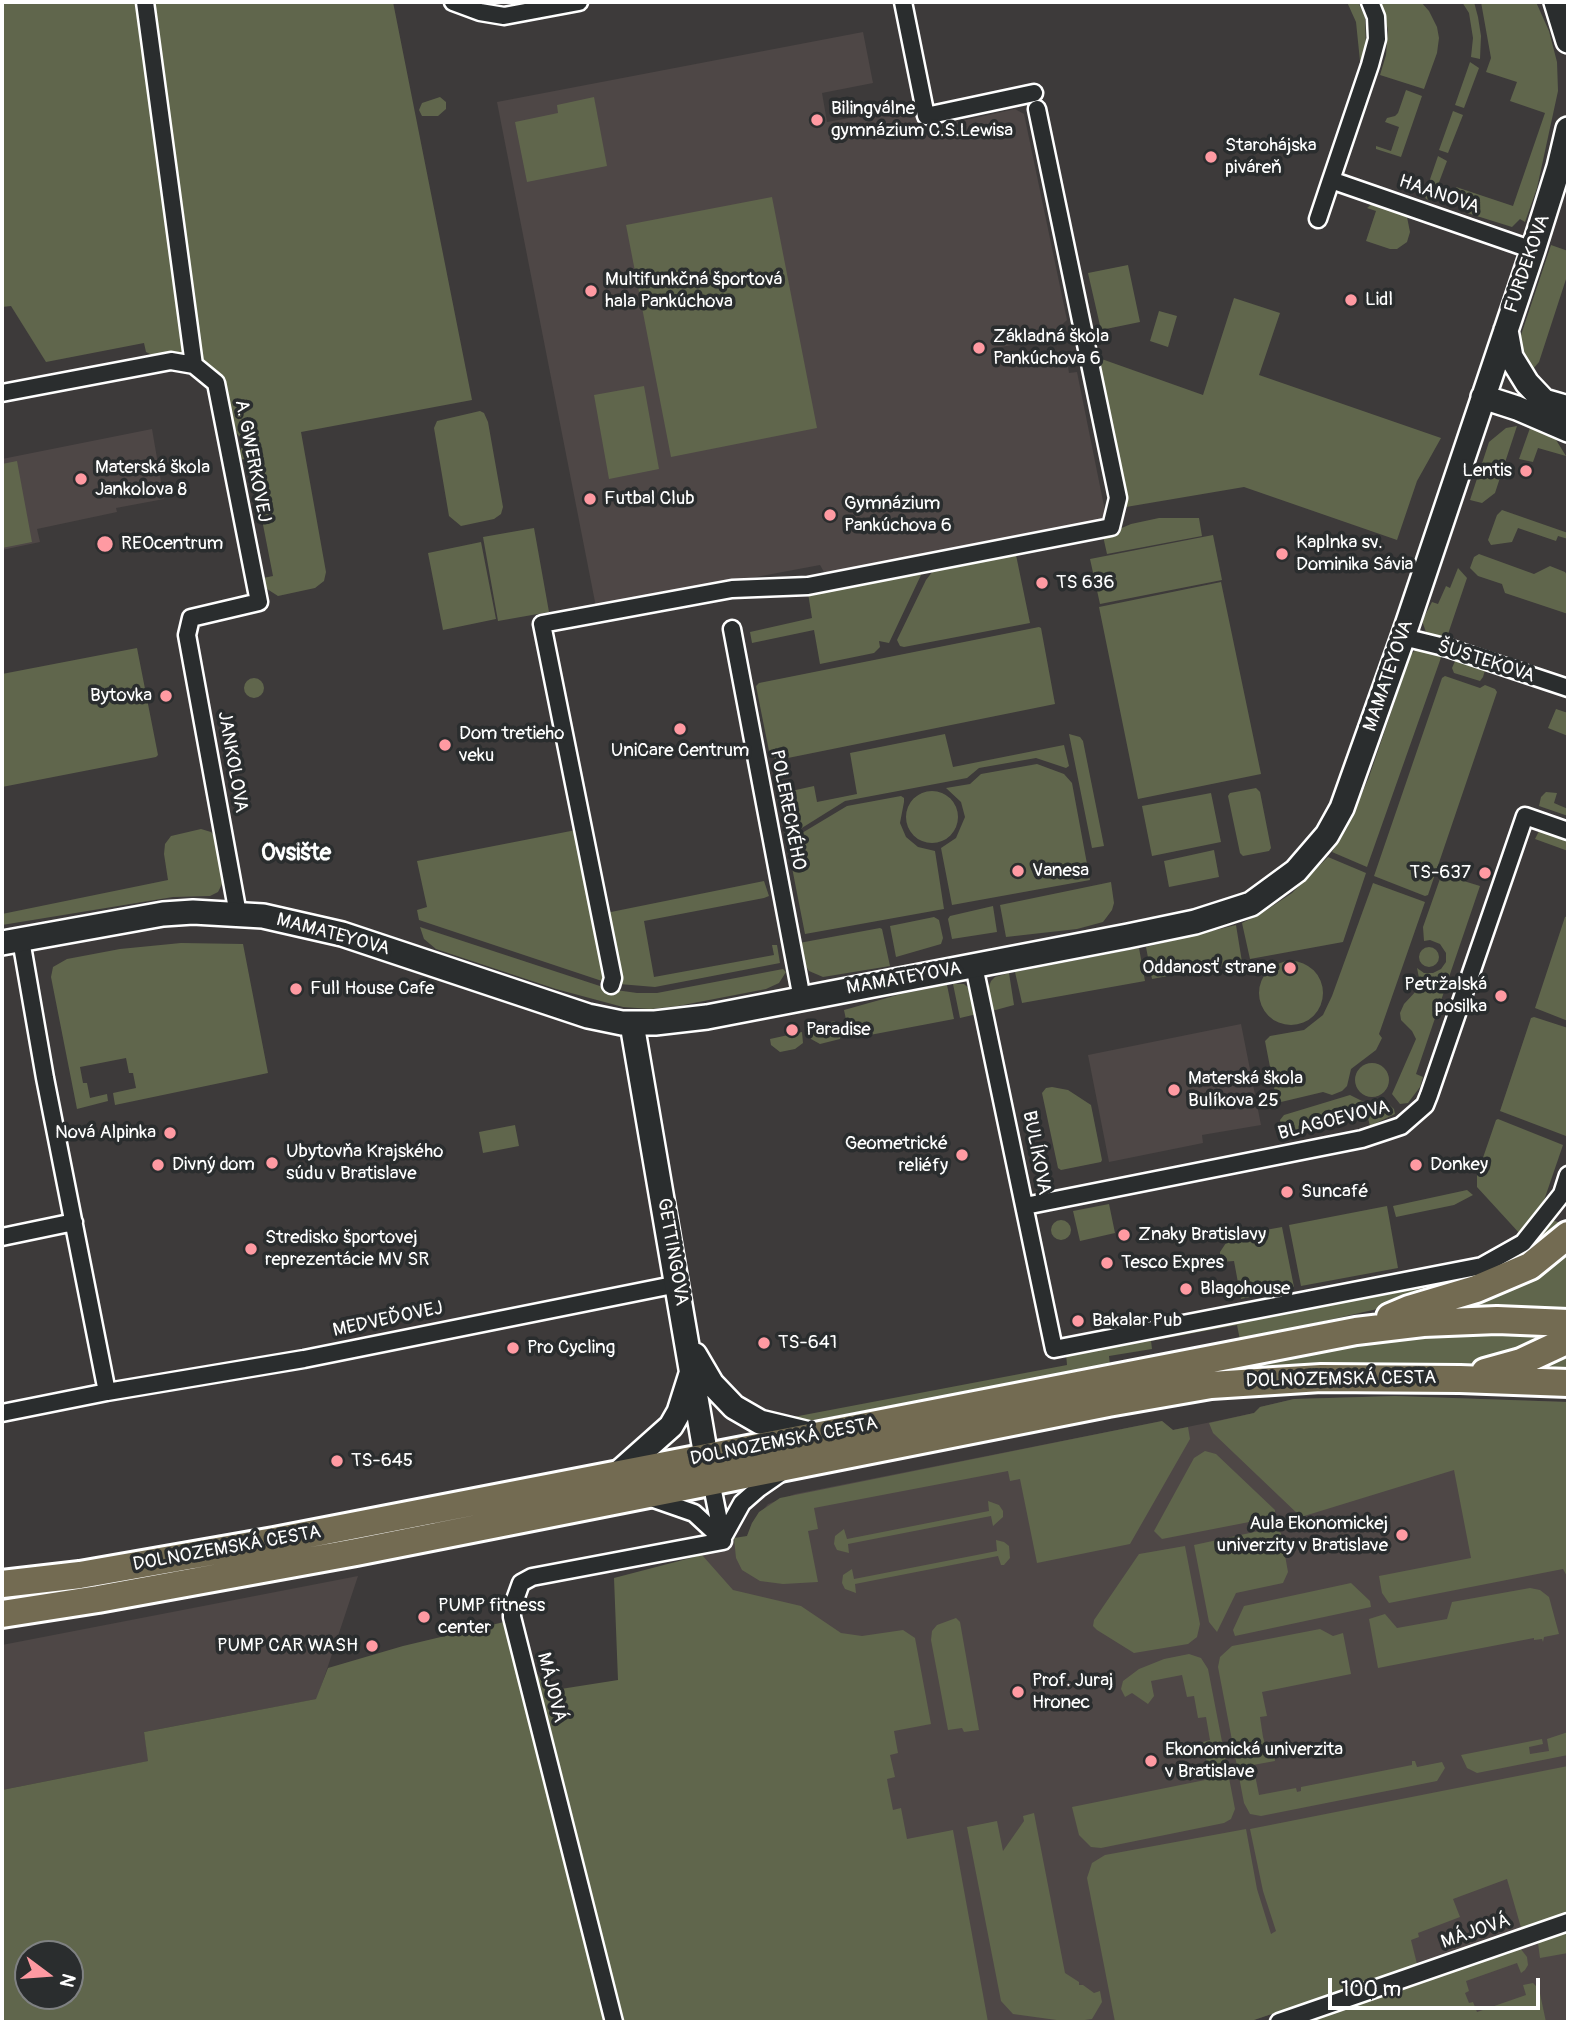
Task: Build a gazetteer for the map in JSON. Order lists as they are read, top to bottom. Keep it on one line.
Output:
{"streets":{"main road":["DOLNOZEMSKÁ CESTA"],"street":["HAANOVA","FURDEKOVA","A. GWERKOVEJ","ŠUSTEKOVA","MAMATEYOVA","JANKOLOVA","POLERECKÉHO","BLAGOEVOVA","BULÍKOVA","GETTINGOVA","MEDVEĎOVEJ","MÁJOVÁ"]},"crossings":[["HAANOVA","FURDEKOVA"],["FURDEKOVA","MAMATEYOVA"],["A. GWERKOVEJ","JANKOLOVA"],["ŠUSTEKOVA","MAMATEYOVA"],["MAMATEYOVA","JANKOLOVA"],["MAMATEYOVA","POLERECKÉHO"],["MAMATEYOVA","BULÍKOVA"],["MAMATEYOVA","GETTINGOVA"],["BLAGOEVOVA","BULÍKOVA"],["GETTINGOVA","MEDVEĎOVEJ"],["GETTINGOVA","DOLNOZEMSKÁ CESTA"]],"districts":["Ovsište"],"places":["Bilingválne gymnázium C.S.Lewisa","Starohájska piváreň","Multifunkčná športová hala Pankúchova","Lidl","Základná škola Pankúchova 6","Lentis","Materská škola Jankolova 8","Futbal Club","Gymnázium Pankúchova 6","REOcentrum","Kaplnka sv. Dominika Sávia","TS 636","Bytovka","UniCare Centrum","Dom tretieho veku","Vanesa","TS-637","Oddanosť strane","Full House Cafe","Petržalská posilka","Paradise","Materská škola Bulíkova 25","Nová Alpinka","Geometrické reliéfy","Ubytovňa Krajského súdu v Bratislave","Divný dom","Donkey","Suncafé","Znaky Bratislavy","Stredisko športovej reprezentácie MV SR","Tesco Expres","Blagohouse","Bakalar Pub","TS-641","Pro Cycling","TS-645","Aula Ekonomickej univerzity v Bratislave","PUMP fitness center","PUMP CAR WASH","Prof. Juraj Hronec","Ekonomická univerzita v Bratislave"],"scale_bar":"100 m","north":"right"}
